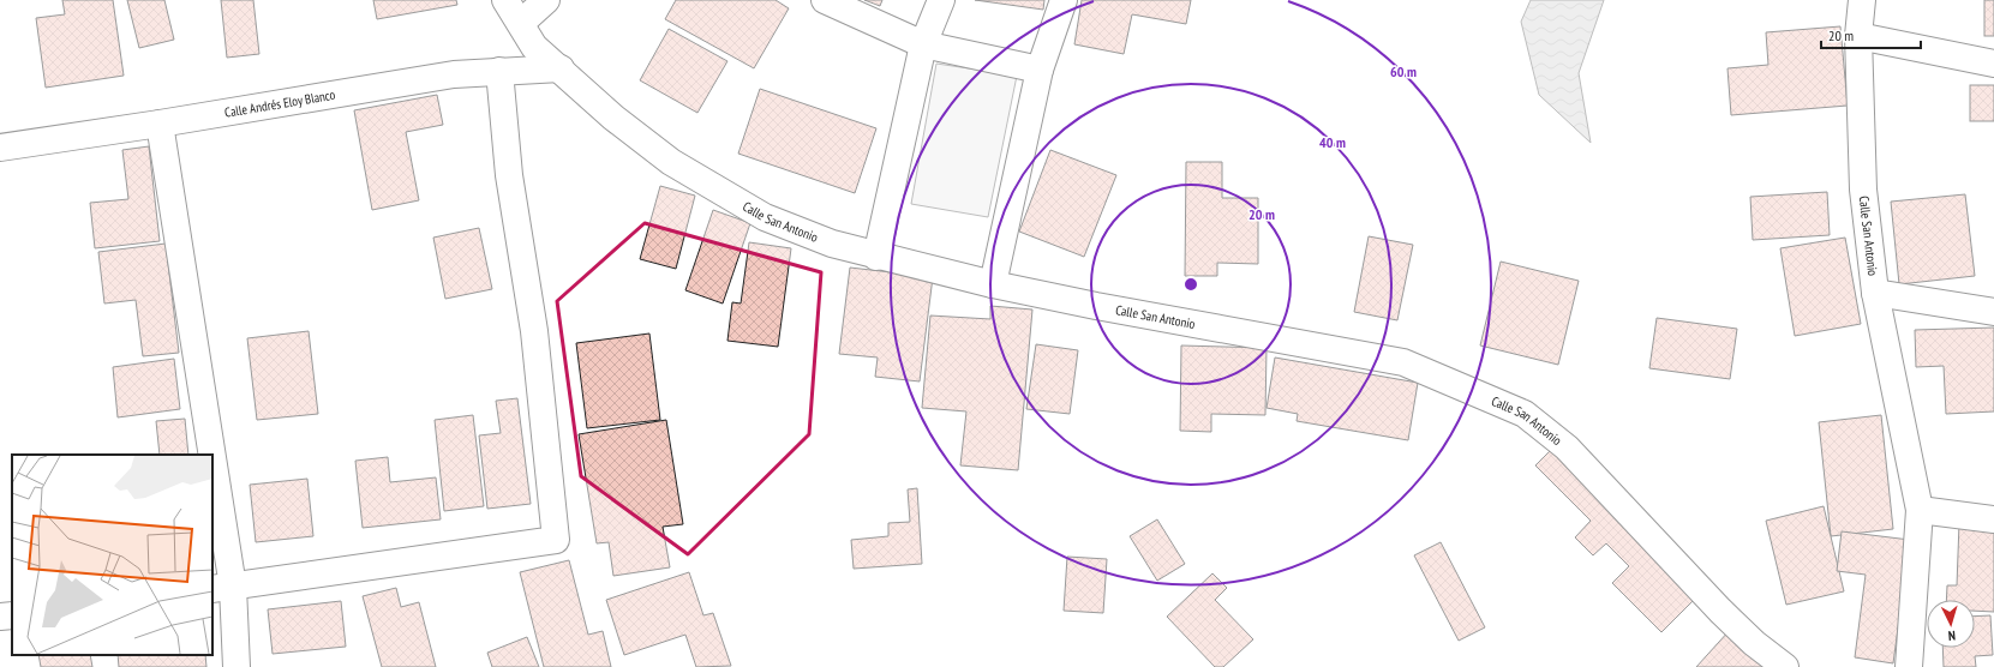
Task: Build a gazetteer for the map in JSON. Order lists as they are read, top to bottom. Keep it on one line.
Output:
{"streets":{"street":["Calle Andrés Eloy Blanco","Calle San Antonio"]},"crossings":[["Calle Andrés Eloy Blanco","Calle San Antonio"]],"scale_bar":"20 m","north":"bottom","rings":["60 m","40 m","20 m"]}
